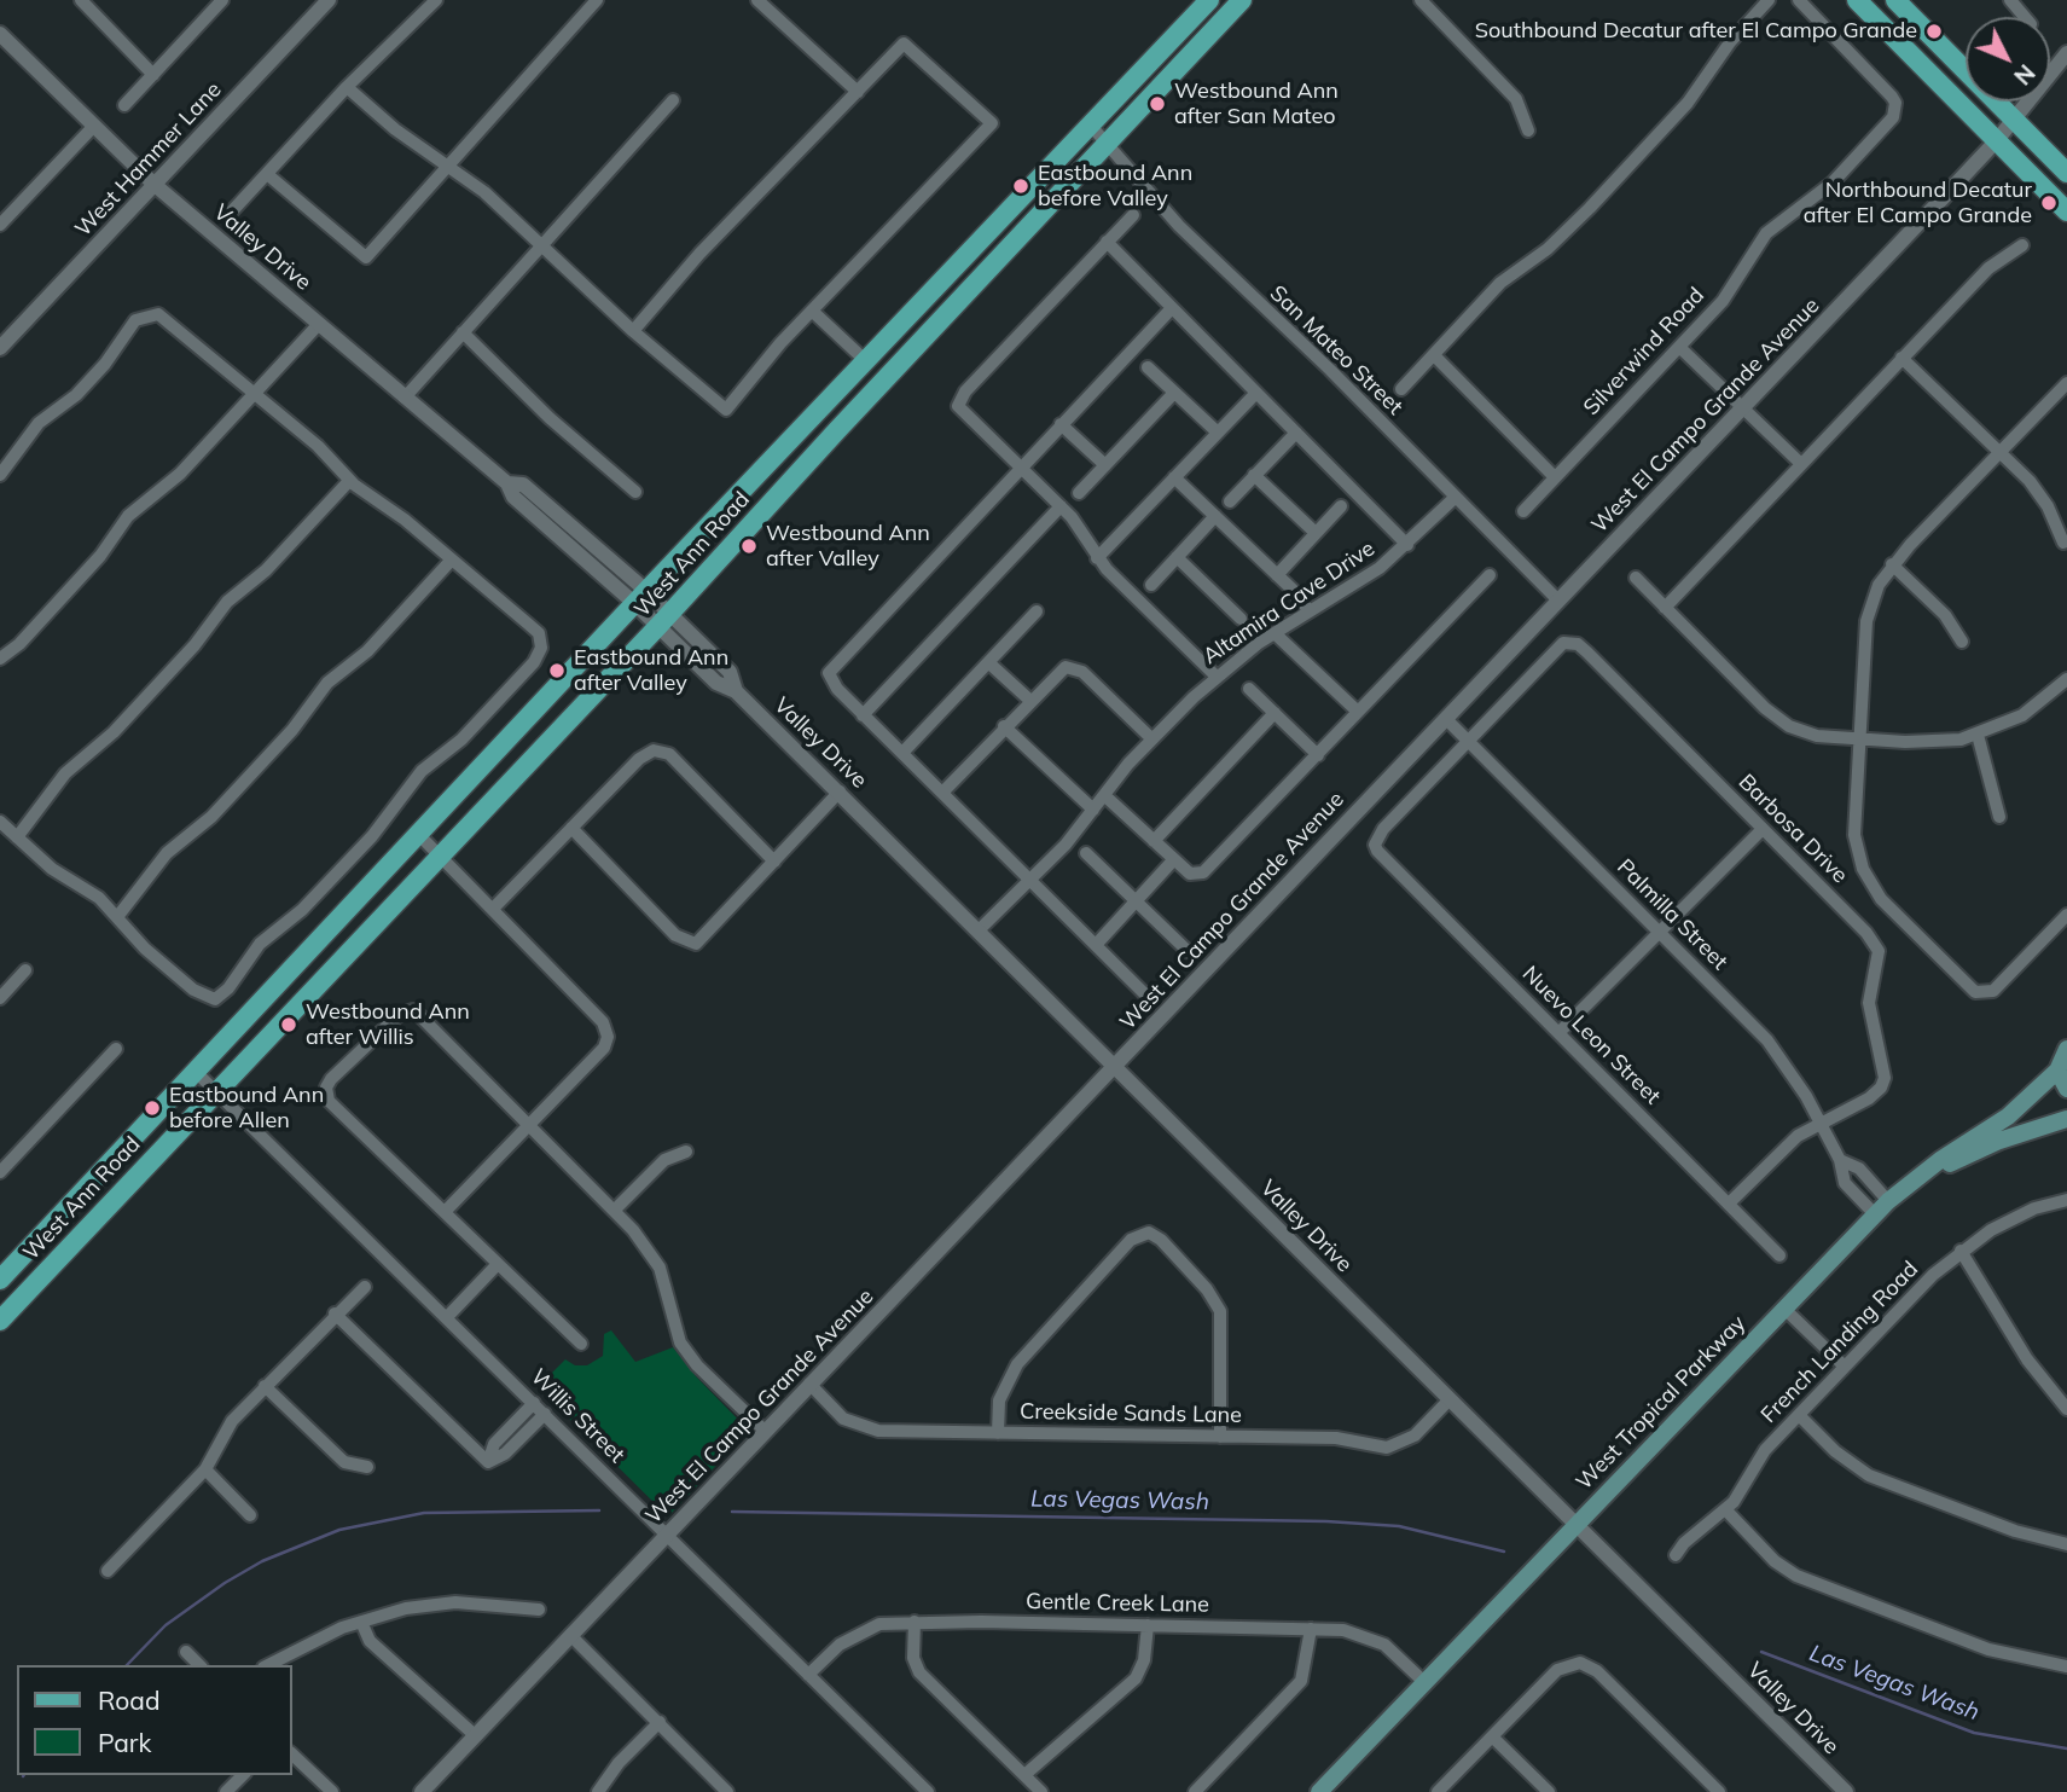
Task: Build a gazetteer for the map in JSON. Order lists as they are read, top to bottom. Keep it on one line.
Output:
{"streets":{"main road":["West Ann Road","West Tropical Parkway"],"street":["West Hammer Lane","Valley Drive","San Mateo Street","Silverwind Road","West El Campo Grande Avenue","Altamira Cave Drive","Barbosa Drive","Palmilla Street","Nuevo Leon Street","French Landing Road","Creekside Sands Lane","Willis Street","Gentle Creek Lane"]},"crossings":[["West Hammer Lane","Valley Drive"],["Valley Drive","West El Campo Grande Avenue"],["Valley Drive","West Ann Road"],["Valley Drive","Altamira Cave Drive"],["Valley Drive","West Tropical Parkway"],["Valley Drive","Creekside Sands Lane"],["San Mateo Street","West El Campo Grande Avenue"],["San Mateo Street","West Ann Road"],["San Mateo Street","Altamira Cave Drive"],["West El Campo Grande Avenue","Palmilla Street"],["West El Campo Grande Avenue","Creekside Sands Lane"],["West El Campo Grande Avenue","Willis Street"],["West Ann Road","Willis Street"],["Barbosa Drive","Palmilla Street"],["Barbosa Drive","Nuevo Leon Street"],["Palmilla Street","Nuevo Leon Street"],["Palmilla Street","West Tropical Parkway"],["West Tropical Parkway","Gentle Creek Lane"],["Willis Street","Gentle Creek Lane"]],"water":["Las Vegas Wash"],"places":["Southbound Decatur after El Campo Grande","Westbound Ann after San Mateo","Eastbound Ann before Valley","Northbound Decatur after El Campo Grande","Westbound Ann after Valley","Eastbound Ann after Valley","Westbound Ann after Willis","Eastbound Ann before Allen"],"legend":["Road","Park"],"north":"bottom right"}
